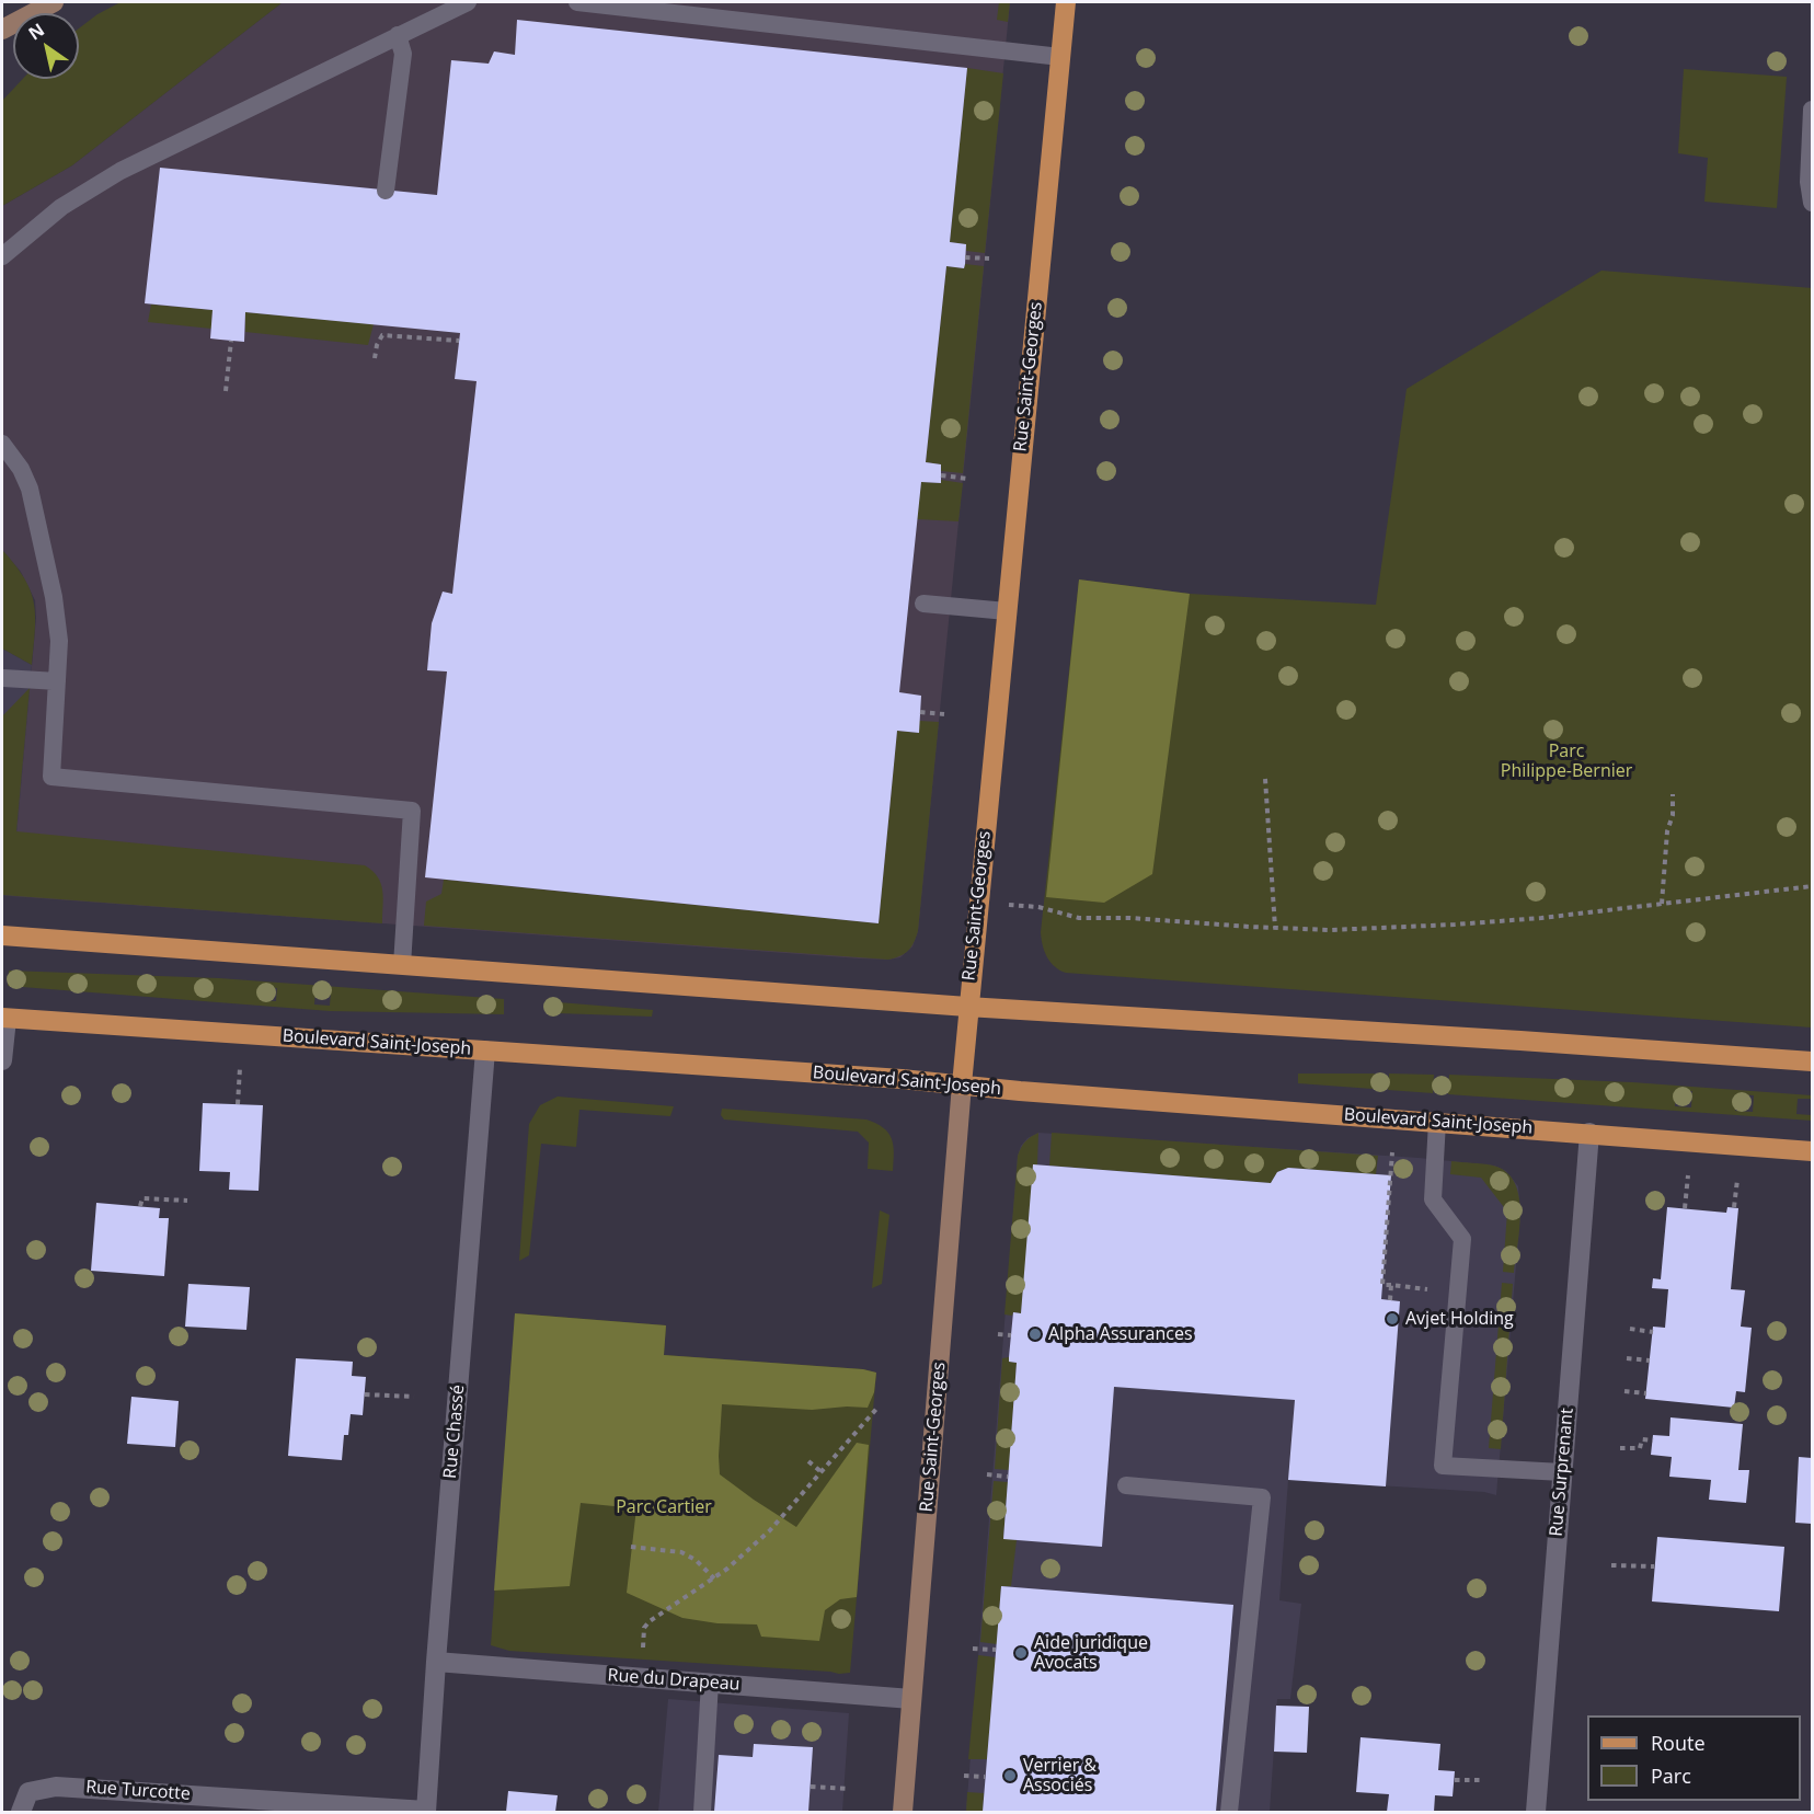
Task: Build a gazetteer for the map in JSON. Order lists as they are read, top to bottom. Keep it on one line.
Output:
{"streets":{"main road":["Rue Saint-Georges","Boulevard Saint-Joseph"],"street":["Rue Chassé","Rue Surprenant","Rue du Drapeau","Rue Turcotte"]},"crossings":[["Rue Saint-Georges","Boulevard Saint-Joseph"],["Rue Saint-Georges","Rue du Drapeau"],["Boulevard Saint-Joseph","Rue Chassé"],["Boulevard Saint-Joseph","Rue Surprenant"],["Rue Chassé","Rue du Drapeau"],["Rue Chassé","Rue Turcotte"]],"parks":["Parc Philippe-Bernier","Parc Cartier"],"places":["Avjet Holding","Alpha Assurances","Aide juridique Avocats","Verrier & Associés"],"legend":["Route","Parc"],"north":"top left"}
